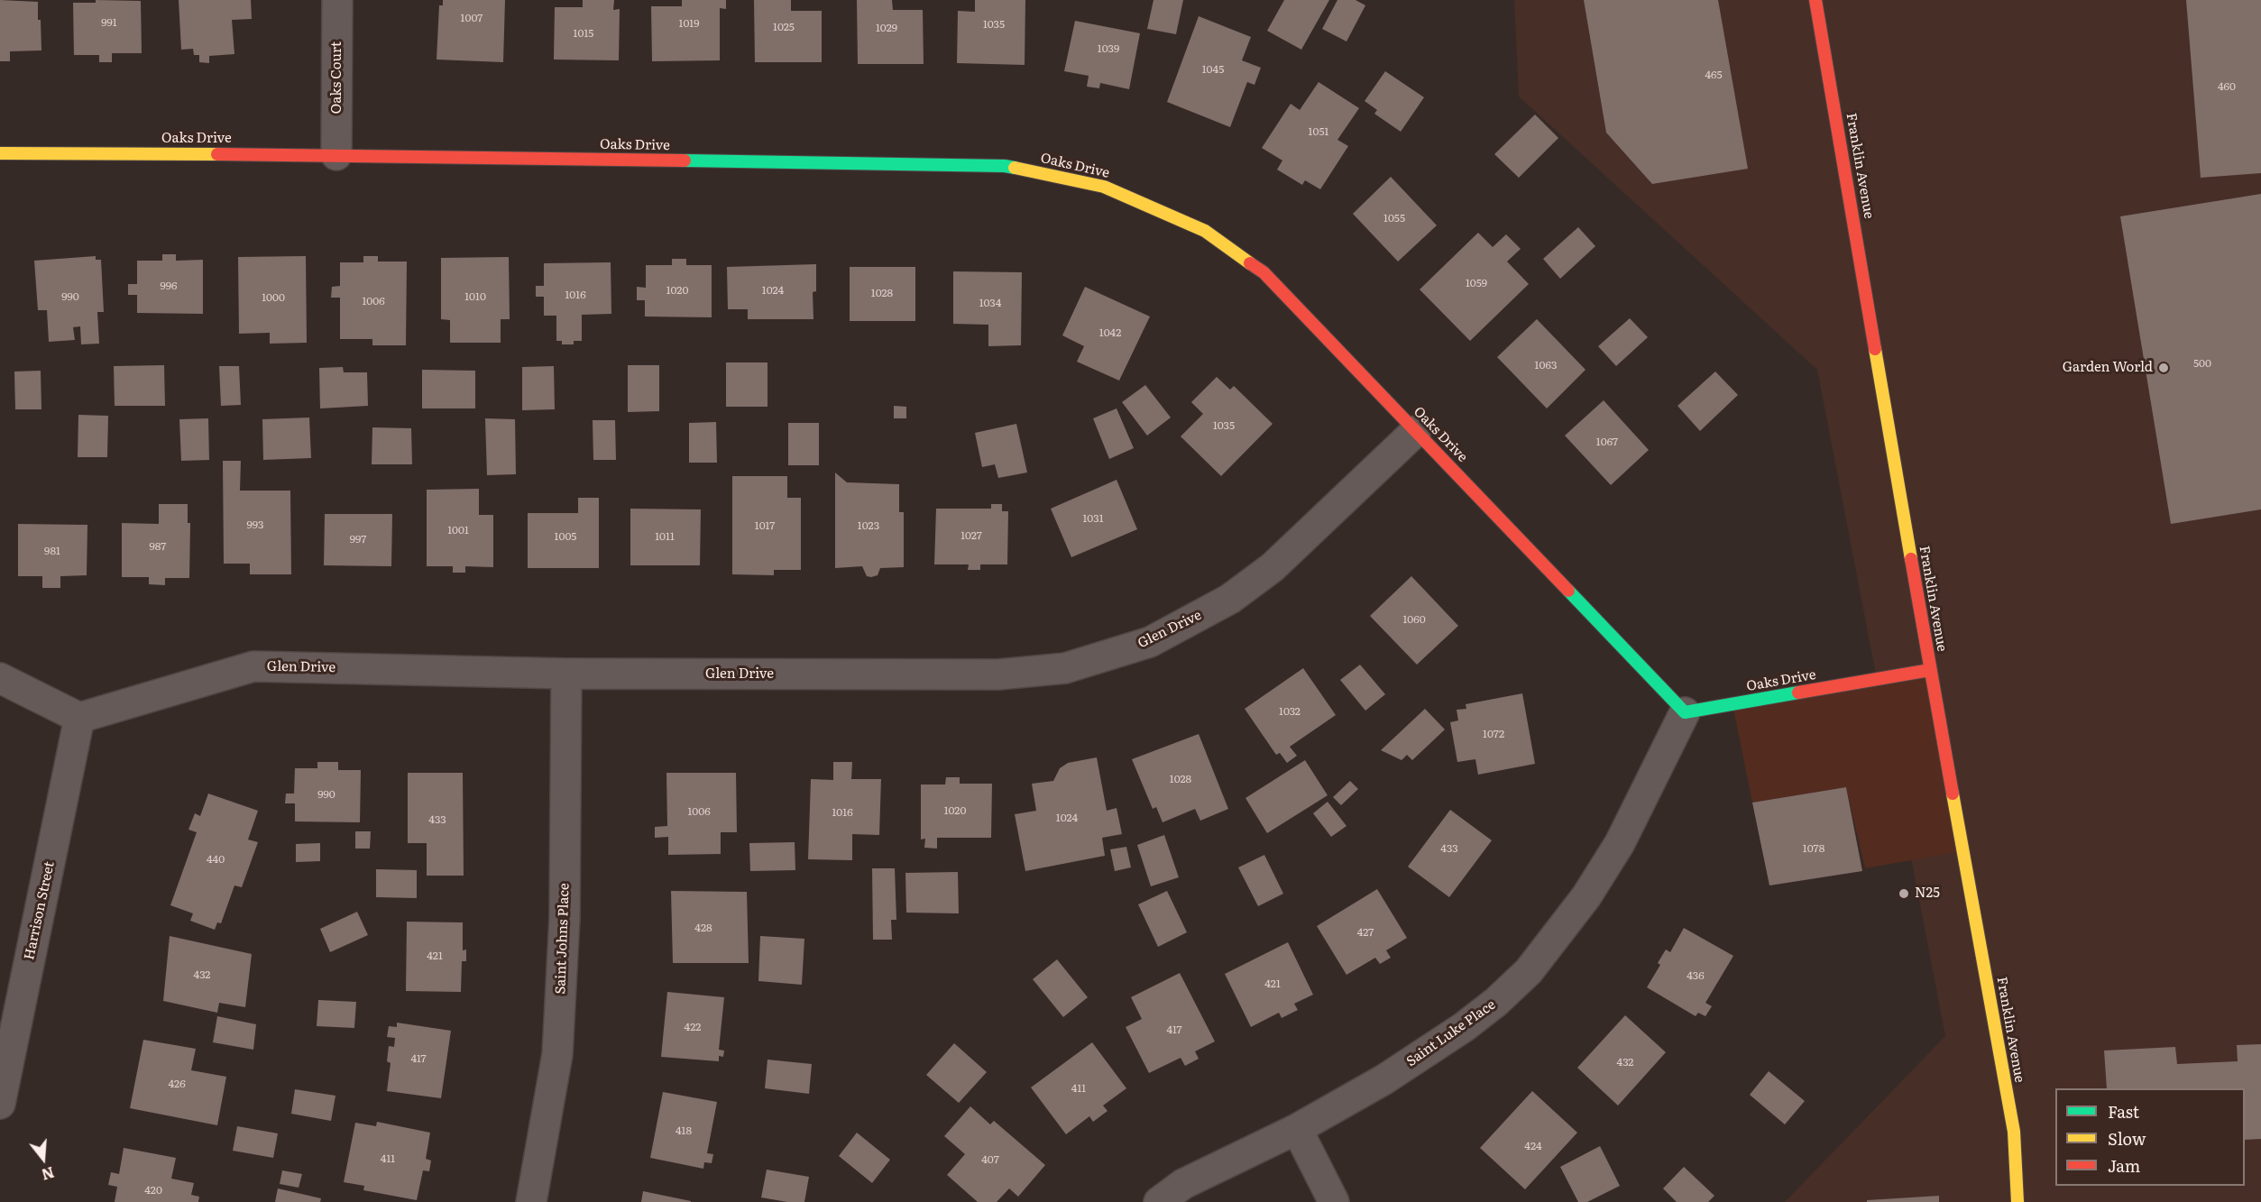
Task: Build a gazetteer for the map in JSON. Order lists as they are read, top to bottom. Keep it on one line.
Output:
{"streets":{"street":["Oaks Court","Oaks Drive","Franklin Avenue","Glen Drive","Harrison Street","Saint Johns Place","Saint Luke Place"]},"crossings":[["Oaks Court","Oaks Drive"],["Oaks Drive","Franklin Avenue"],["Oaks Drive","Glen Drive"],["Oaks Drive","Saint Luke Place"],["Glen Drive","Harrison Street"],["Glen Drive","Saint Johns Place"]],"places":["Garden World","N25"],"house_numbers":["1007","991","1019","1035","1025","1029","1015","1039","1045","465","460","1051","1055","1059","996","1020","1024","1028","1016","990","1010","1000","1006","1034","1042","500","1063","1035","1067","1031","993","1017","1023","1001","1027","1005","1011","997","987","981","1060","1032","1072","1028","990","1020","1006","1016","1024","433","433","1078","440","428","427","421","432","436","421","422","417","417","432","426","411","418","424","411","407","420"],"legend":["Fast","Slow","Jam"],"north":"bottom"}
